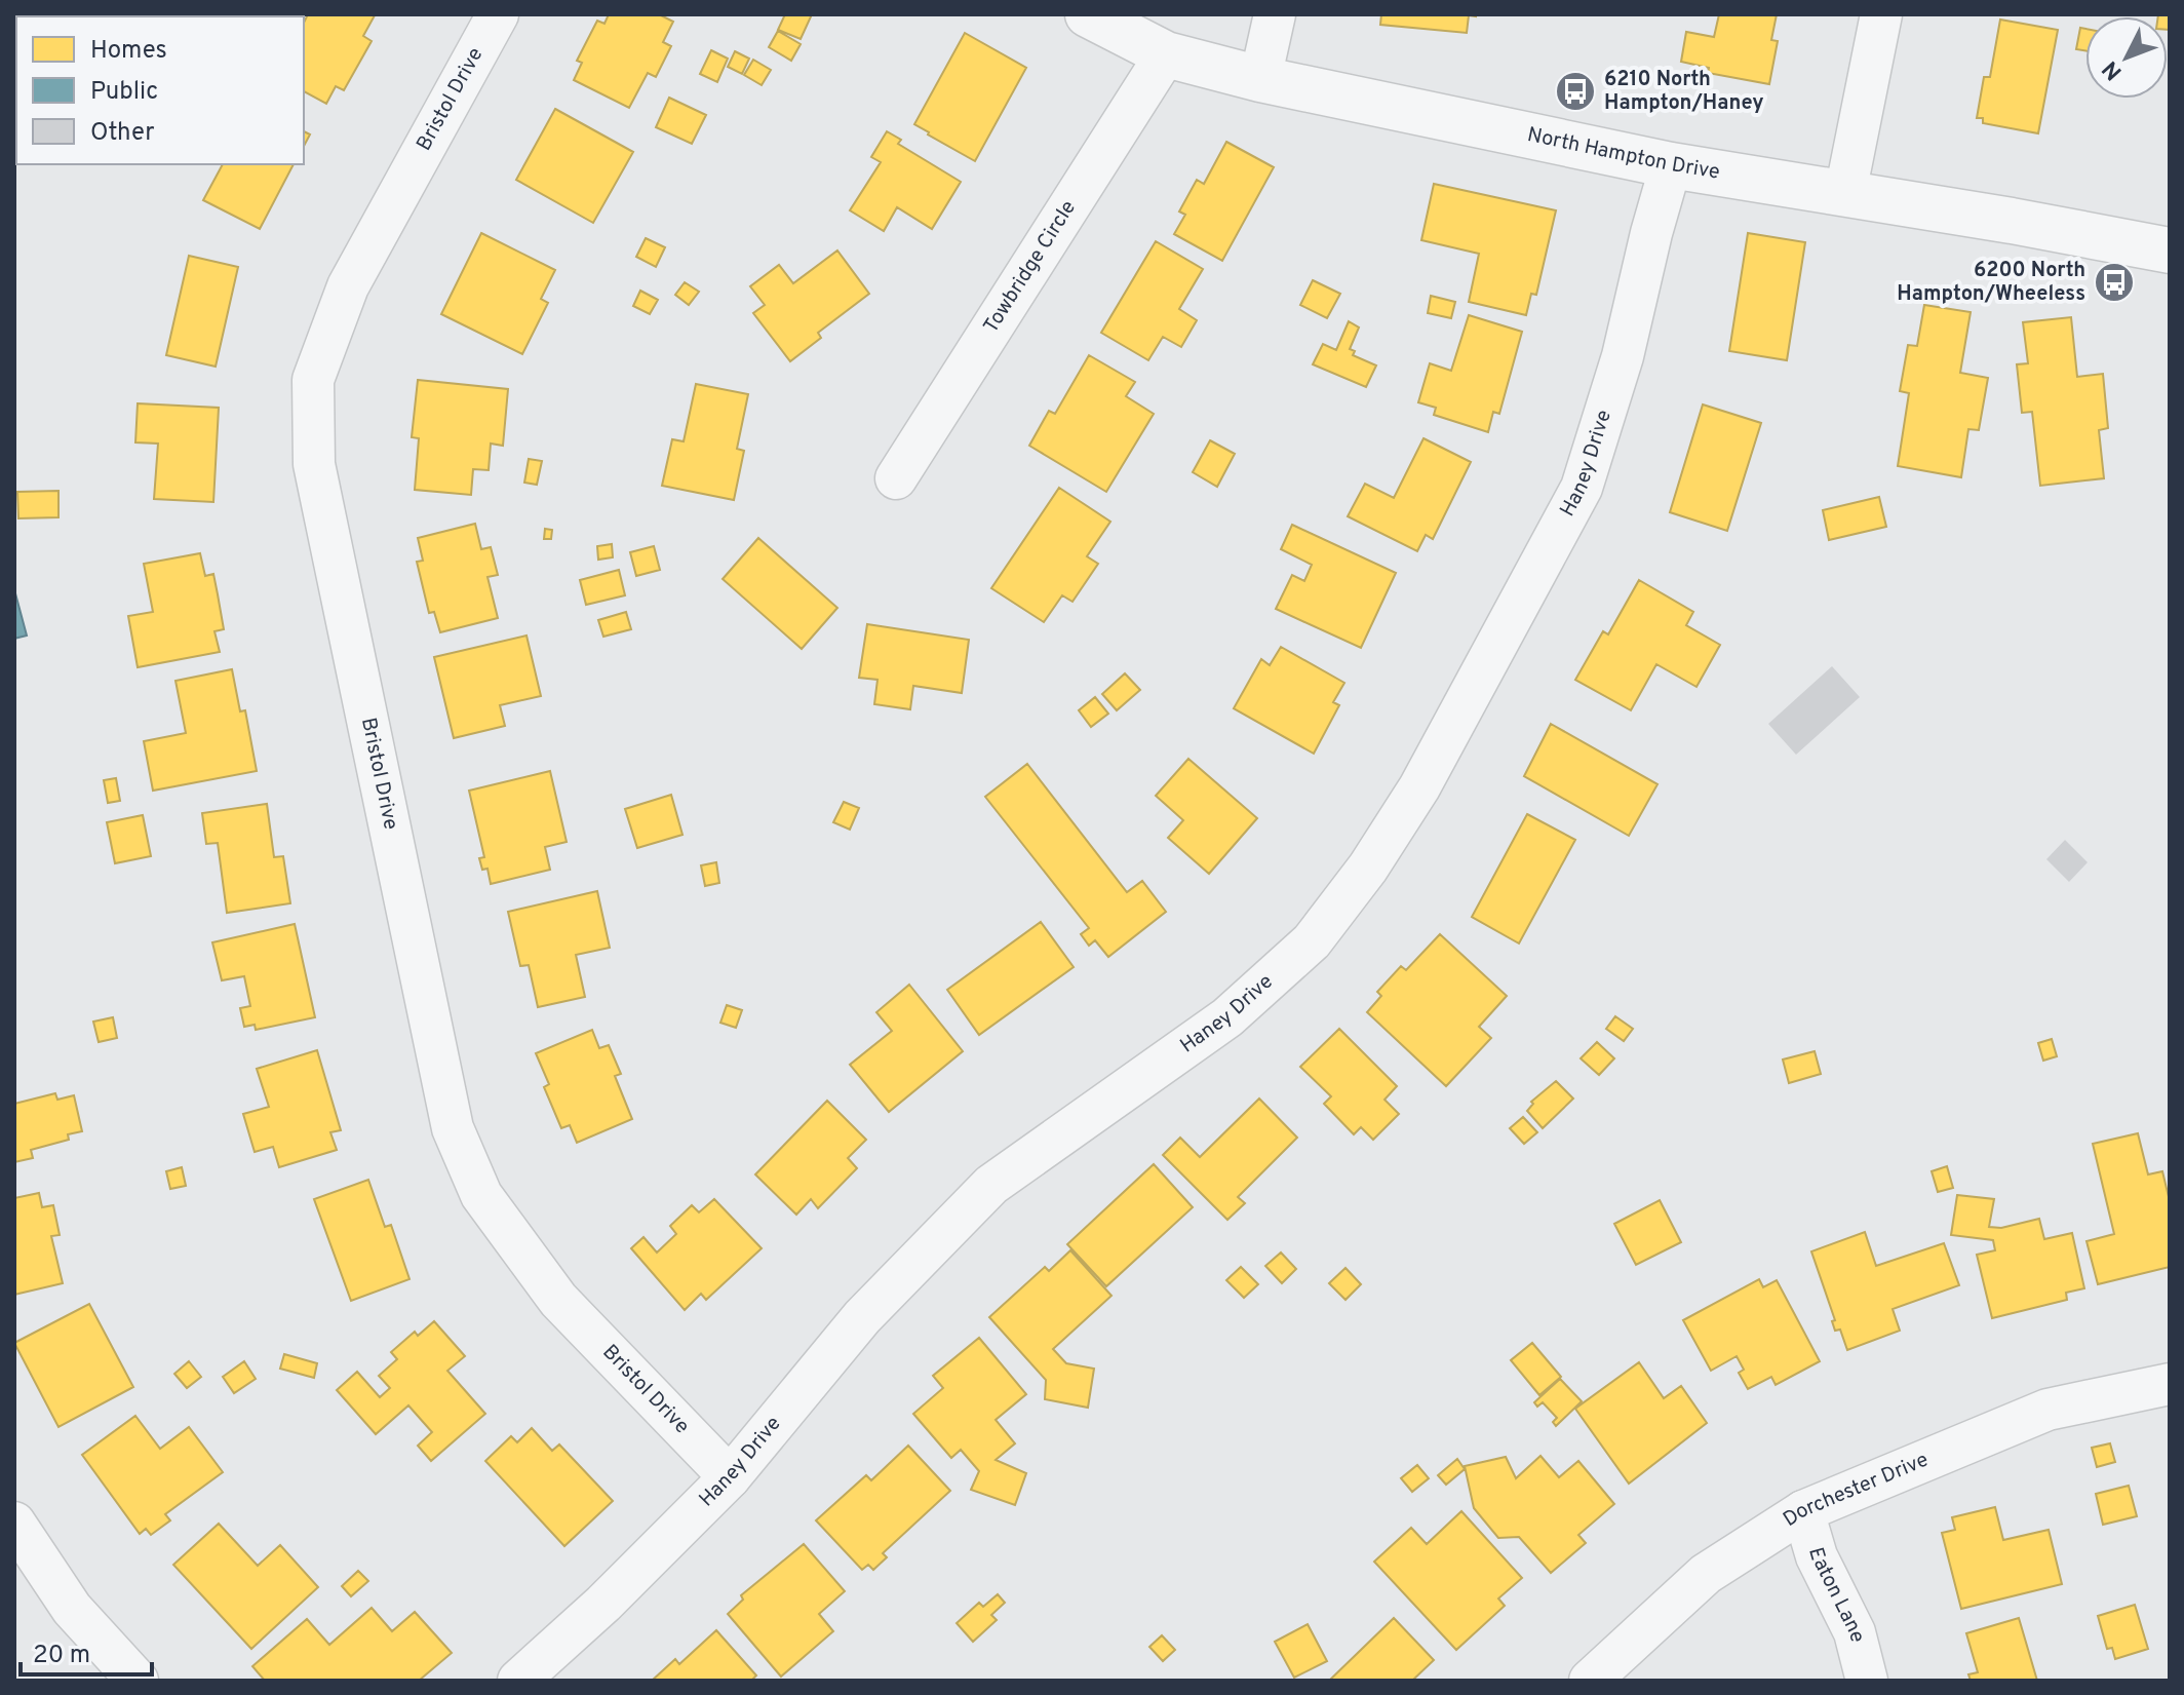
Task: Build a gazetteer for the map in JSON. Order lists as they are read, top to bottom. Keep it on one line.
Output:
{"streets":{"street":["Bristol Drive","North Hampton Drive","Towbridge Circle","Haney Drive","Dorchester Drive","Eaton Lane"]},"crossings":[["Bristol Drive","Haney Drive"],["North Hampton Drive","Towbridge Circle"],["North Hampton Drive","Haney Drive"],["Dorchester Drive","Eaton Lane"]],"places":{"bus stop":["6210 North Hampton/Haney","6200 North Hampton/Wheeless"]},"legend":["Homes","Public","Other"],"scale_bar":"20 m","north":"bottom left"}
